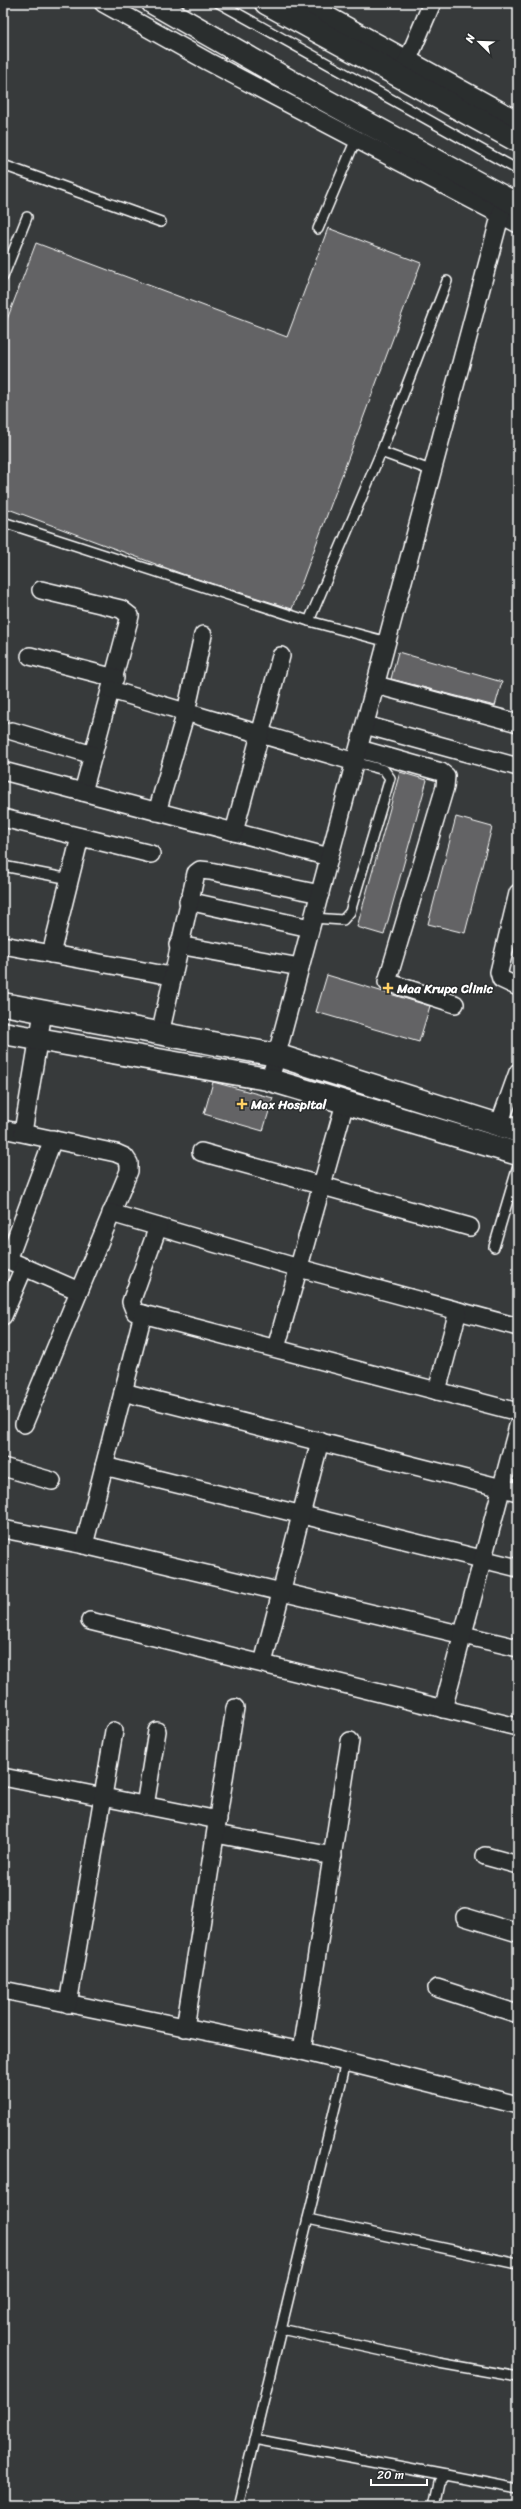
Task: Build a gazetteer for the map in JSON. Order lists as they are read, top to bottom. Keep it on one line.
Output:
{"places":{"health":["Maa Krupa Clinic","Max Hospital"]},"scale_bar":"20 m","north":"top left"}
